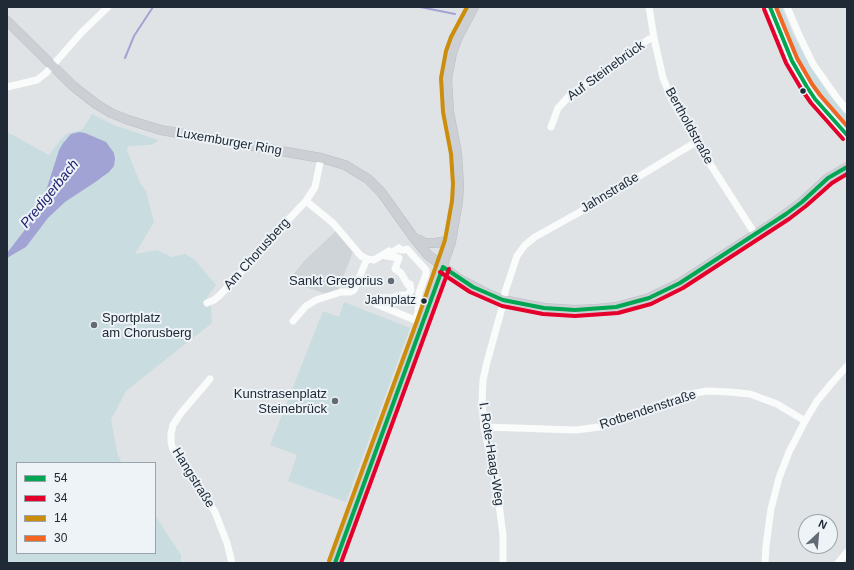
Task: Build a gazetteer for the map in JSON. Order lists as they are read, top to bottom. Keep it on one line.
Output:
{"streets":{"main road":["Luxemburger Ring"],"street":["Auf Steinebrück","Bertholdstraße","Jahnstraße","Am Chorusberg","Rotbendenstraße","I. Rote-Haag-Weg","Hangstraße"]},"crossings":[["Auf Steinebrück","Bertholdstraße"],["Bertholdstraße","Jahnstraße"],["Luxemburger Ring","Am Chorusberg"],["Jahnstraße","I. Rote-Haag-Weg"],["Rotbendenstraße","I. Rote-Haag-Weg"]],"water":["Predigerbach"],"places":["Sankt Gregorius","Jahnplatz","Sportplatz am Chorusberg","Kunstrasenplatz Steinebrück"],"lines":["transit line 54","transit line 14","transit line 30","transit line 34"],"legend":["54","34","14","30"],"north":"top right"}
